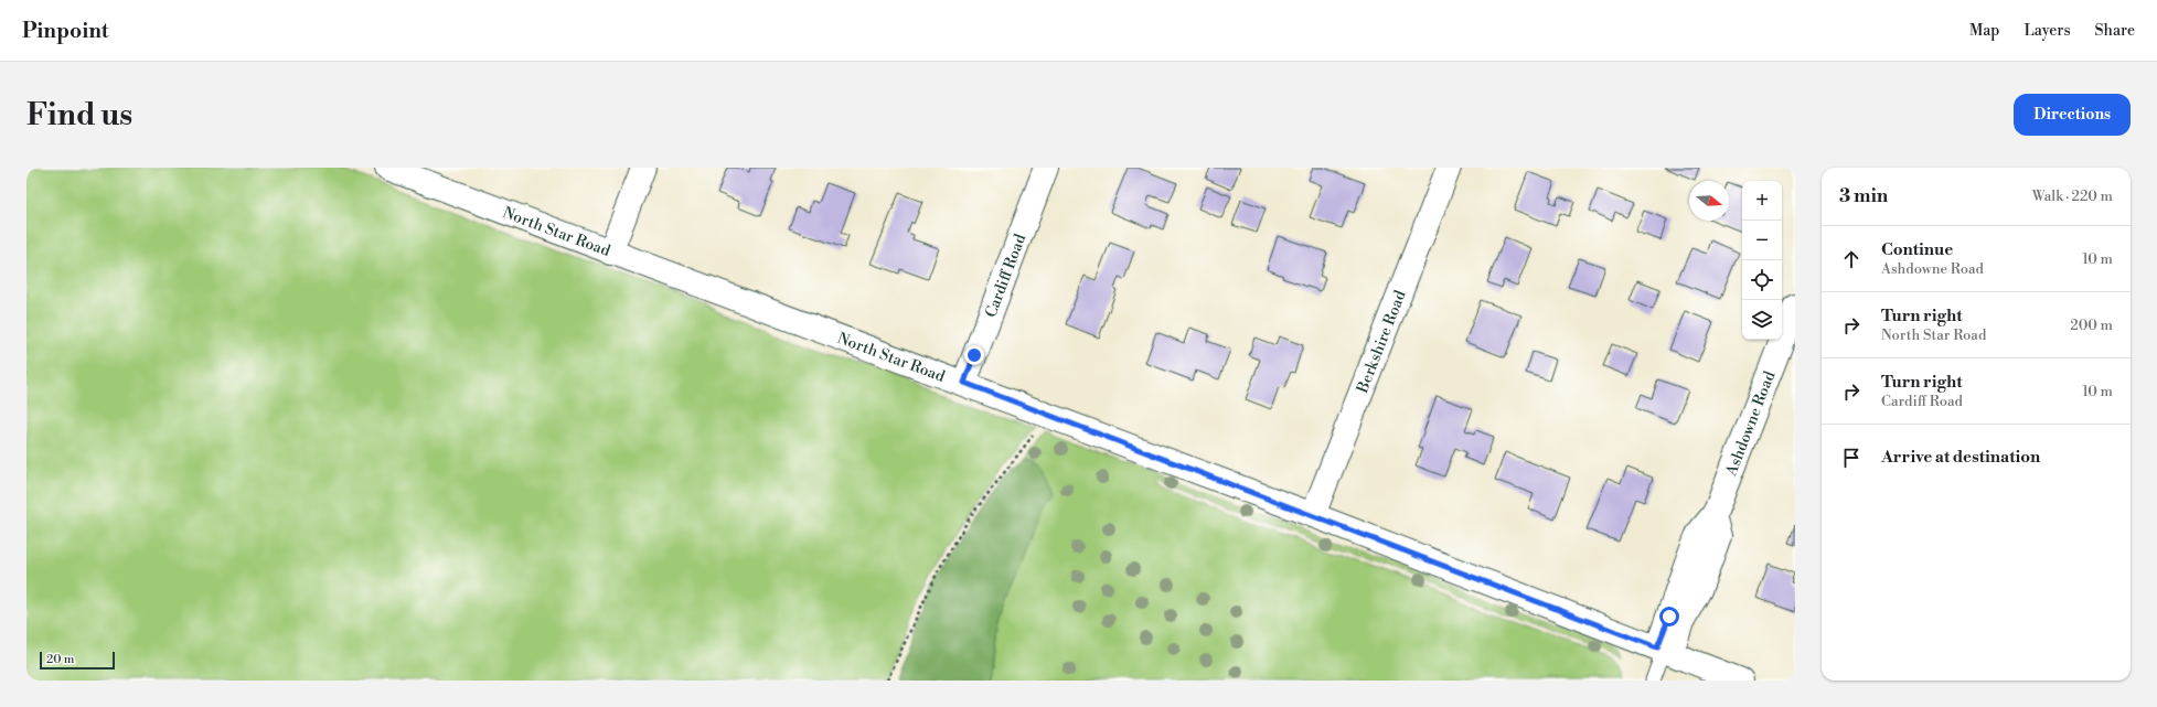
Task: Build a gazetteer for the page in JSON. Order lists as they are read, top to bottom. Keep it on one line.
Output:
{"streets":{"street":["North Star Road","Cardiff Road","Berkshire Road","Ashdowne Road"]},"crossings":[["North Star Road","Cardiff Road"],["North Star Road","Berkshire Road"],["North Star Road","Ashdowne Road"]],"scale_bar":"20 m","north":"right","page":{"header":"Pinpoint","nav":["Map","Layers","Share"],"buttons":"Directions","title":"Find us","heading":["3 min","Walk · 220 m"],"map_buttons":["+","−"],"list":[["Continue","Ashdowne Road","10 m"],["Turn right","North Star Road","200 m"],["Turn right","Cardiff Road","10 m"],"Arrive at destination"],"scale":"20 m"}}
